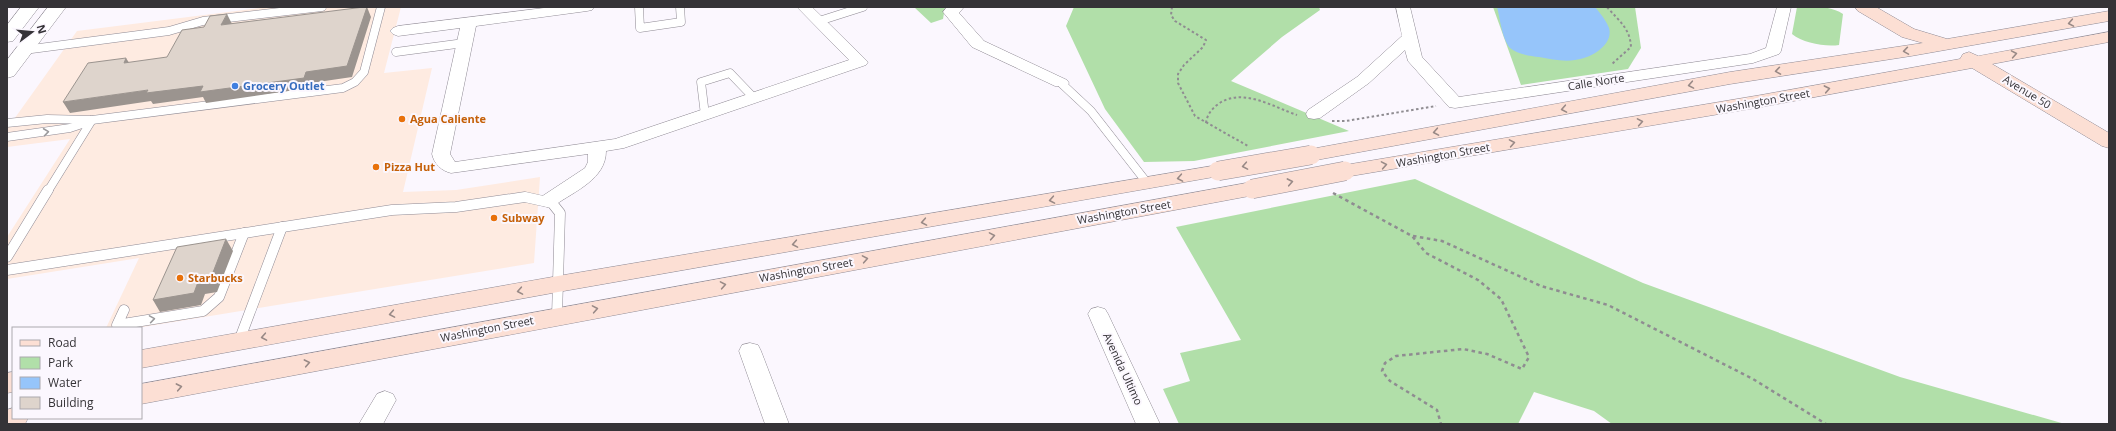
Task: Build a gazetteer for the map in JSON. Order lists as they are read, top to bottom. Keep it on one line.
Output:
{"streets":{"main road":["Avenue 50","Washington Street"],"street":["Calle Norte","Avenida Ultimo"]},"crossings":[["Avenue 50","Washington Street"]],"places":["Grocery Outlet","Agua Caliente","Pizza Hut","Subway","Starbucks"],"legend":["Road","Park","Water","Building"],"north":"right"}
